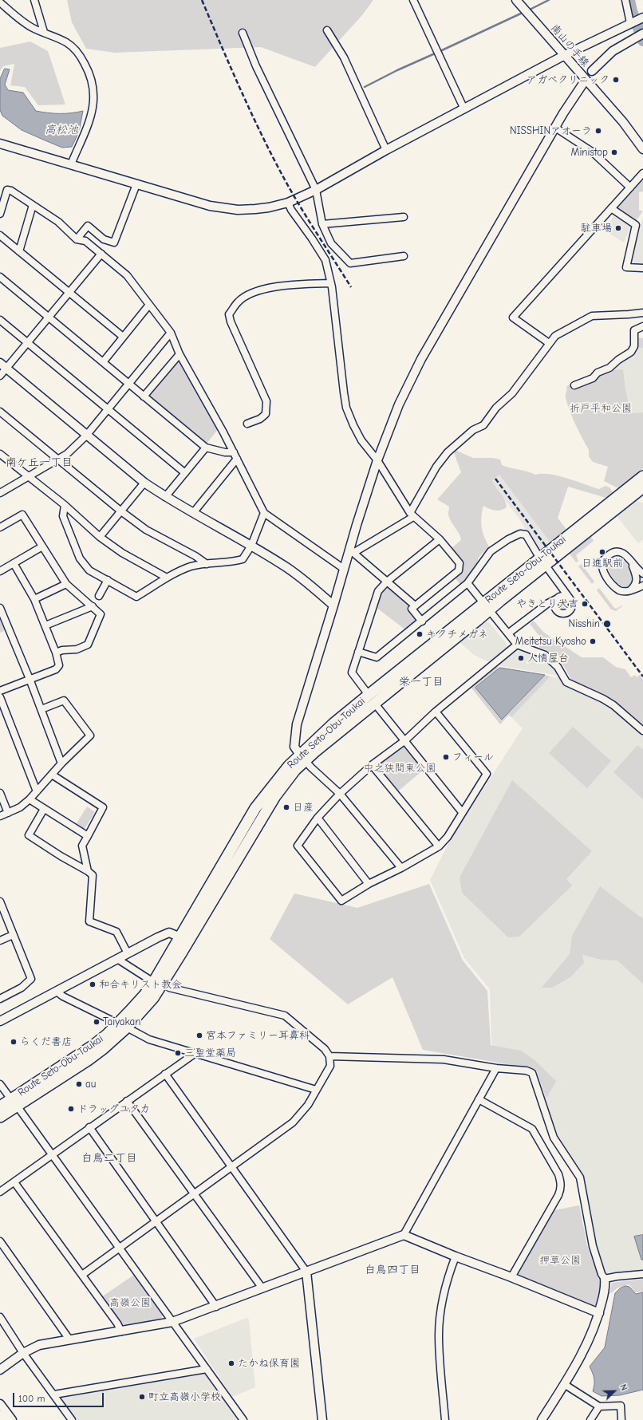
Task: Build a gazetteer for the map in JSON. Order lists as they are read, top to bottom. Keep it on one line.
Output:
{"streets":{"main road":["Route Seto-Obu-Toukai"],"street":["南山の手線"]},"districts":["南ケ丘一丁目","栄一丁目","白鳥二丁目","白鳥四丁目"],"water":["高松池"],"parks":["折戸平和公園","中之狭間東公園","押草公園","高嶺公園"],"places":["アガぺクリニック","NISSHINアオーラ","Ministop","駐車場","日進駅前","やきとり大吉","Nisshin","キクチメガネ","Meitetsu Kyosho","人情屋台","フィール","日産","和合キリスト教会","Taiyakan","宮本ファミリー耳鼻科","らくだ書店","三聖堂薬局","au","ドラッグユタカ","たかね保育園","町立高嶺小学校"],"scale_bar":"100 m","north":"top right"}
